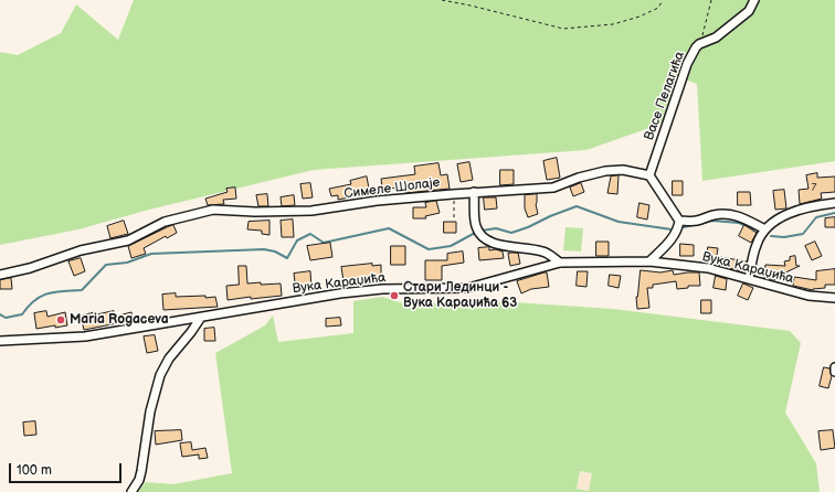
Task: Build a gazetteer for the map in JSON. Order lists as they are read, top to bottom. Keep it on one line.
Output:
{"streets":{"street":["Васе Пелагића","Симеле Шолаје","Вука Караџића"]},"crossings":[["Васе Пелагића","Симеле Шолаје"]],"places":["Стари Лединци - Вука Караџића 63","Maria Rogaceva"],"house_numbers":["7"],"scale_bar":"100 m"}
